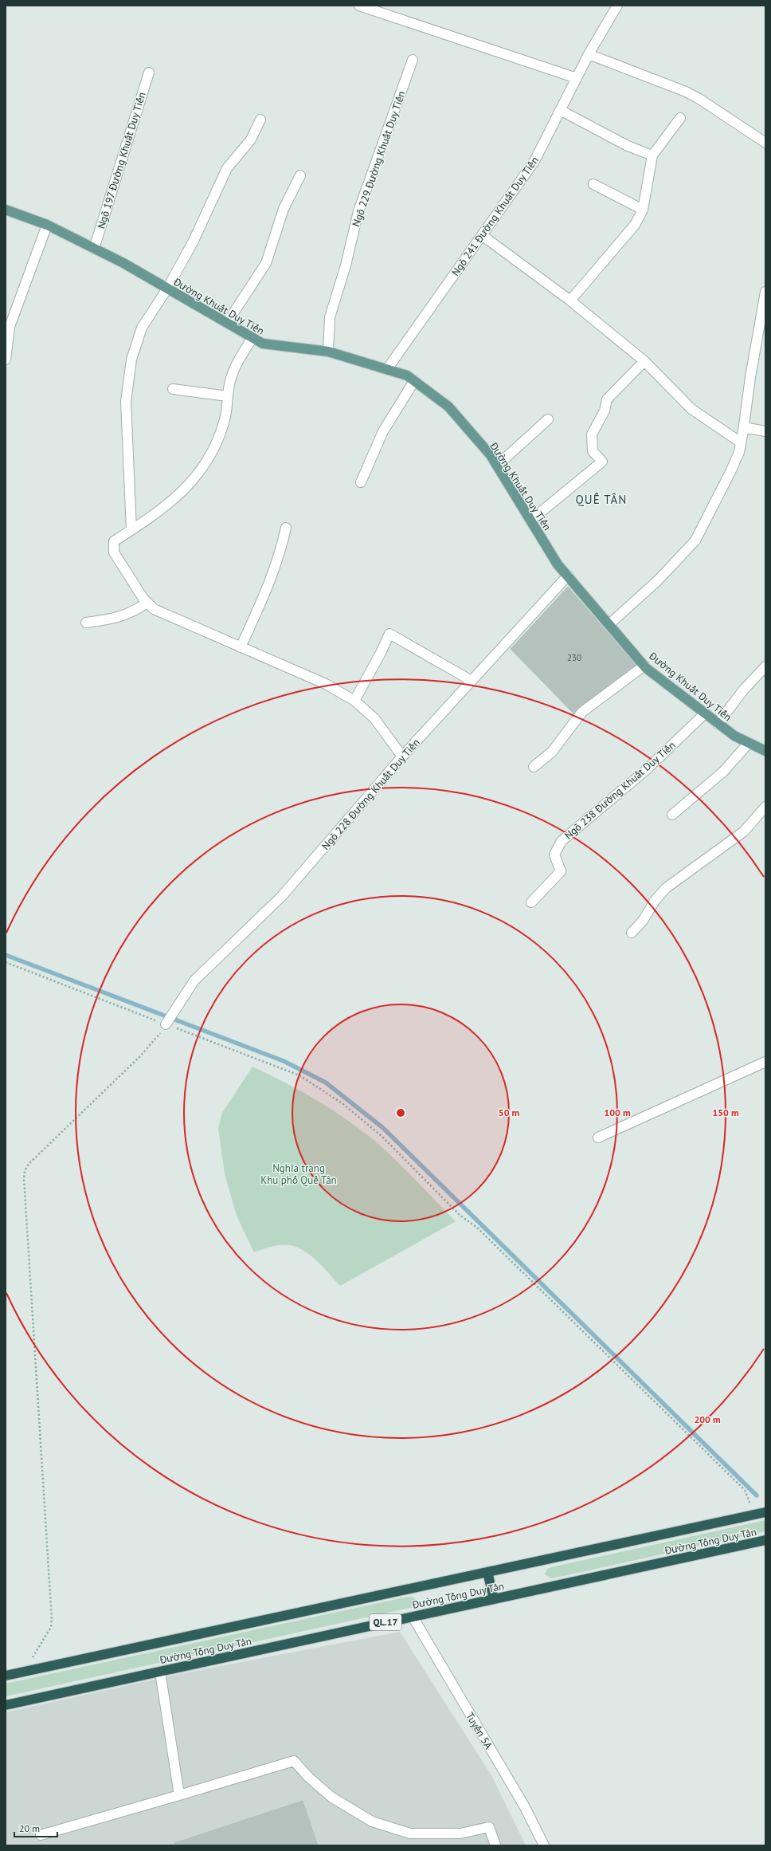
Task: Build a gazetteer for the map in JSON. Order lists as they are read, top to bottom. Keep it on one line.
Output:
{"streets":{"highway":["Đường Tống Duy Tân","QL.17"],"main road":["Đường Khuất Duy Tiến"],"street":["Ngõ 229 Đường Khuất Duy Tiến","Ngõ 197 Đường Khuất Duy Tiến","Ngõ 241 Đường Khuất Duy Tiến","Ngõ 238 Đường Khuất Duy Tiến","Ngõ 228 Đường Khuất Duy Tiến","Tuyến 5A"]},"crossings":[["Ngõ 229 Đường Khuất Duy Tiến","Đường Khuất Duy Tiến"],["Ngõ 197 Đường Khuất Duy Tiến","Đường Khuất Duy Tiến"],["Ngõ 241 Đường Khuất Duy Tiến","Đường Khuất Duy Tiến"],["Đường Khuất Duy Tiến","Ngõ 238 Đường Khuất Duy Tiến"],["Đường Khuất Duy Tiến","Ngõ 228 Đường Khuất Duy Tiến"],["Đường Tống Duy Tân","Tuyến 5A"]],"districts":["QUẾ TÂN"],"parks":["Nghĩa trang Khu phố Quế Tân"],"house_numbers":["230"],"scale_bar":"20 m","rings":["50 m","100 m","150 m","200 m"]}
